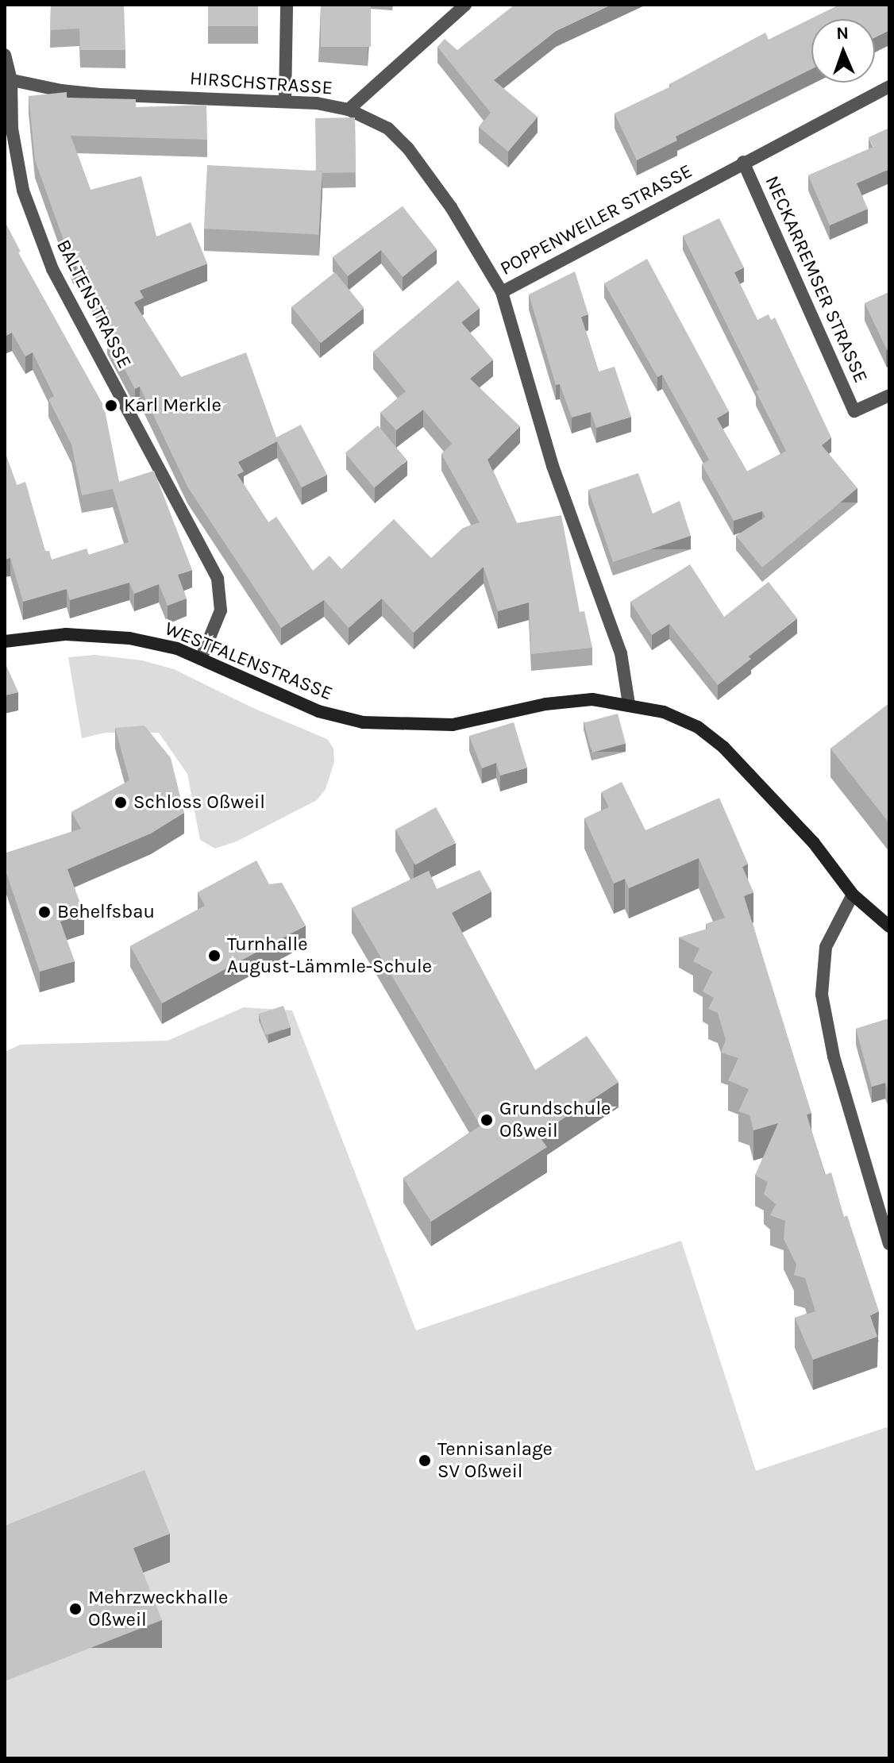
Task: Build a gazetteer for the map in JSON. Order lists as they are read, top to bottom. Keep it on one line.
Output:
{"streets":{"main road":["WESTFALENSTRASSE"],"street":["HIRSCHSTRASSE","POPPENWEILER STRASSE","NECKARREMSER STRASSE","BALTENSTRASSE"]},"crossings":[["HIRSCHSTRASSE","POPPENWEILER STRASSE"],["HIRSCHSTRASSE","BALTENSTRASSE"],["POPPENWEILER STRASSE","NECKARREMSER STRASSE"],["POPPENWEILER STRASSE","WESTFALENSTRASSE"],["BALTENSTRASSE","WESTFALENSTRASSE"]],"places":["Karl Merkle","Schloss Oßweil","Behelfsbau","Turnhalle August-Lämmle-Schule","Grundschule Oßweil","Tennisanlage SV Oßweil","Mehrzweckhalle Oßweil"],"north":"top"}
